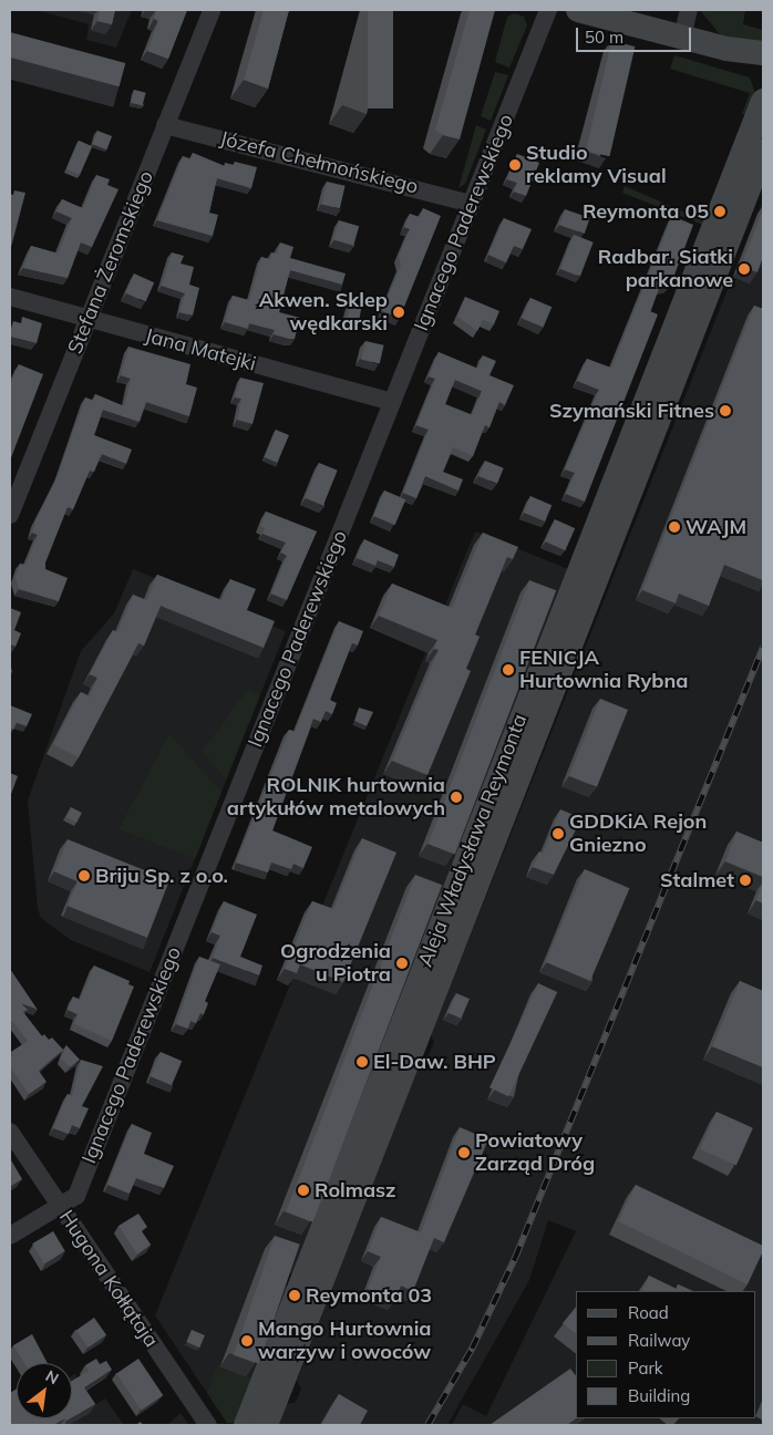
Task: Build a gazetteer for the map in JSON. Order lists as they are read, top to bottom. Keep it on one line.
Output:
{"streets":{"street":["Józefa Chełmońskiego","Ignacego Paderewskiego","Stefana Żeromskiego","Jana Matejki","Aleja Władysława Reymonta","Hugona Kołłątaja"]},"crossings":[["Józefa Chełmońskiego","Ignacego Paderewskiego"],["Józefa Chełmońskiego","Stefana Żeromskiego"],["Ignacego Paderewskiego","Jana Matejki"],["Ignacego Paderewskiego","Hugona Kołłątaja"],["Stefana Żeromskiego","Jana Matejki"]],"places":["Studio reklamy Visual","Reymonta 05","Radbar. Siatki parkanowe","Akwen. Sklep wędkarski","Szymański Fitnes","WAJM","FENICJA Hurtownia Rybna","ROLNIK hurtownia artykułów metalowych","GDDKiA Rejon Gniezno","Briju Sp. z o.o.","Stalmet","Ogrodzenia u Piotra","El-Daw. BHP","Powiatowy Zarząd Dróg","Rolmasz","Reymonta 03","Mango Hurtownia warzyw i owoców"],"legend":["Road","Railway","Park","Building"],"scale_bar":"50 m","north":"top right"}
